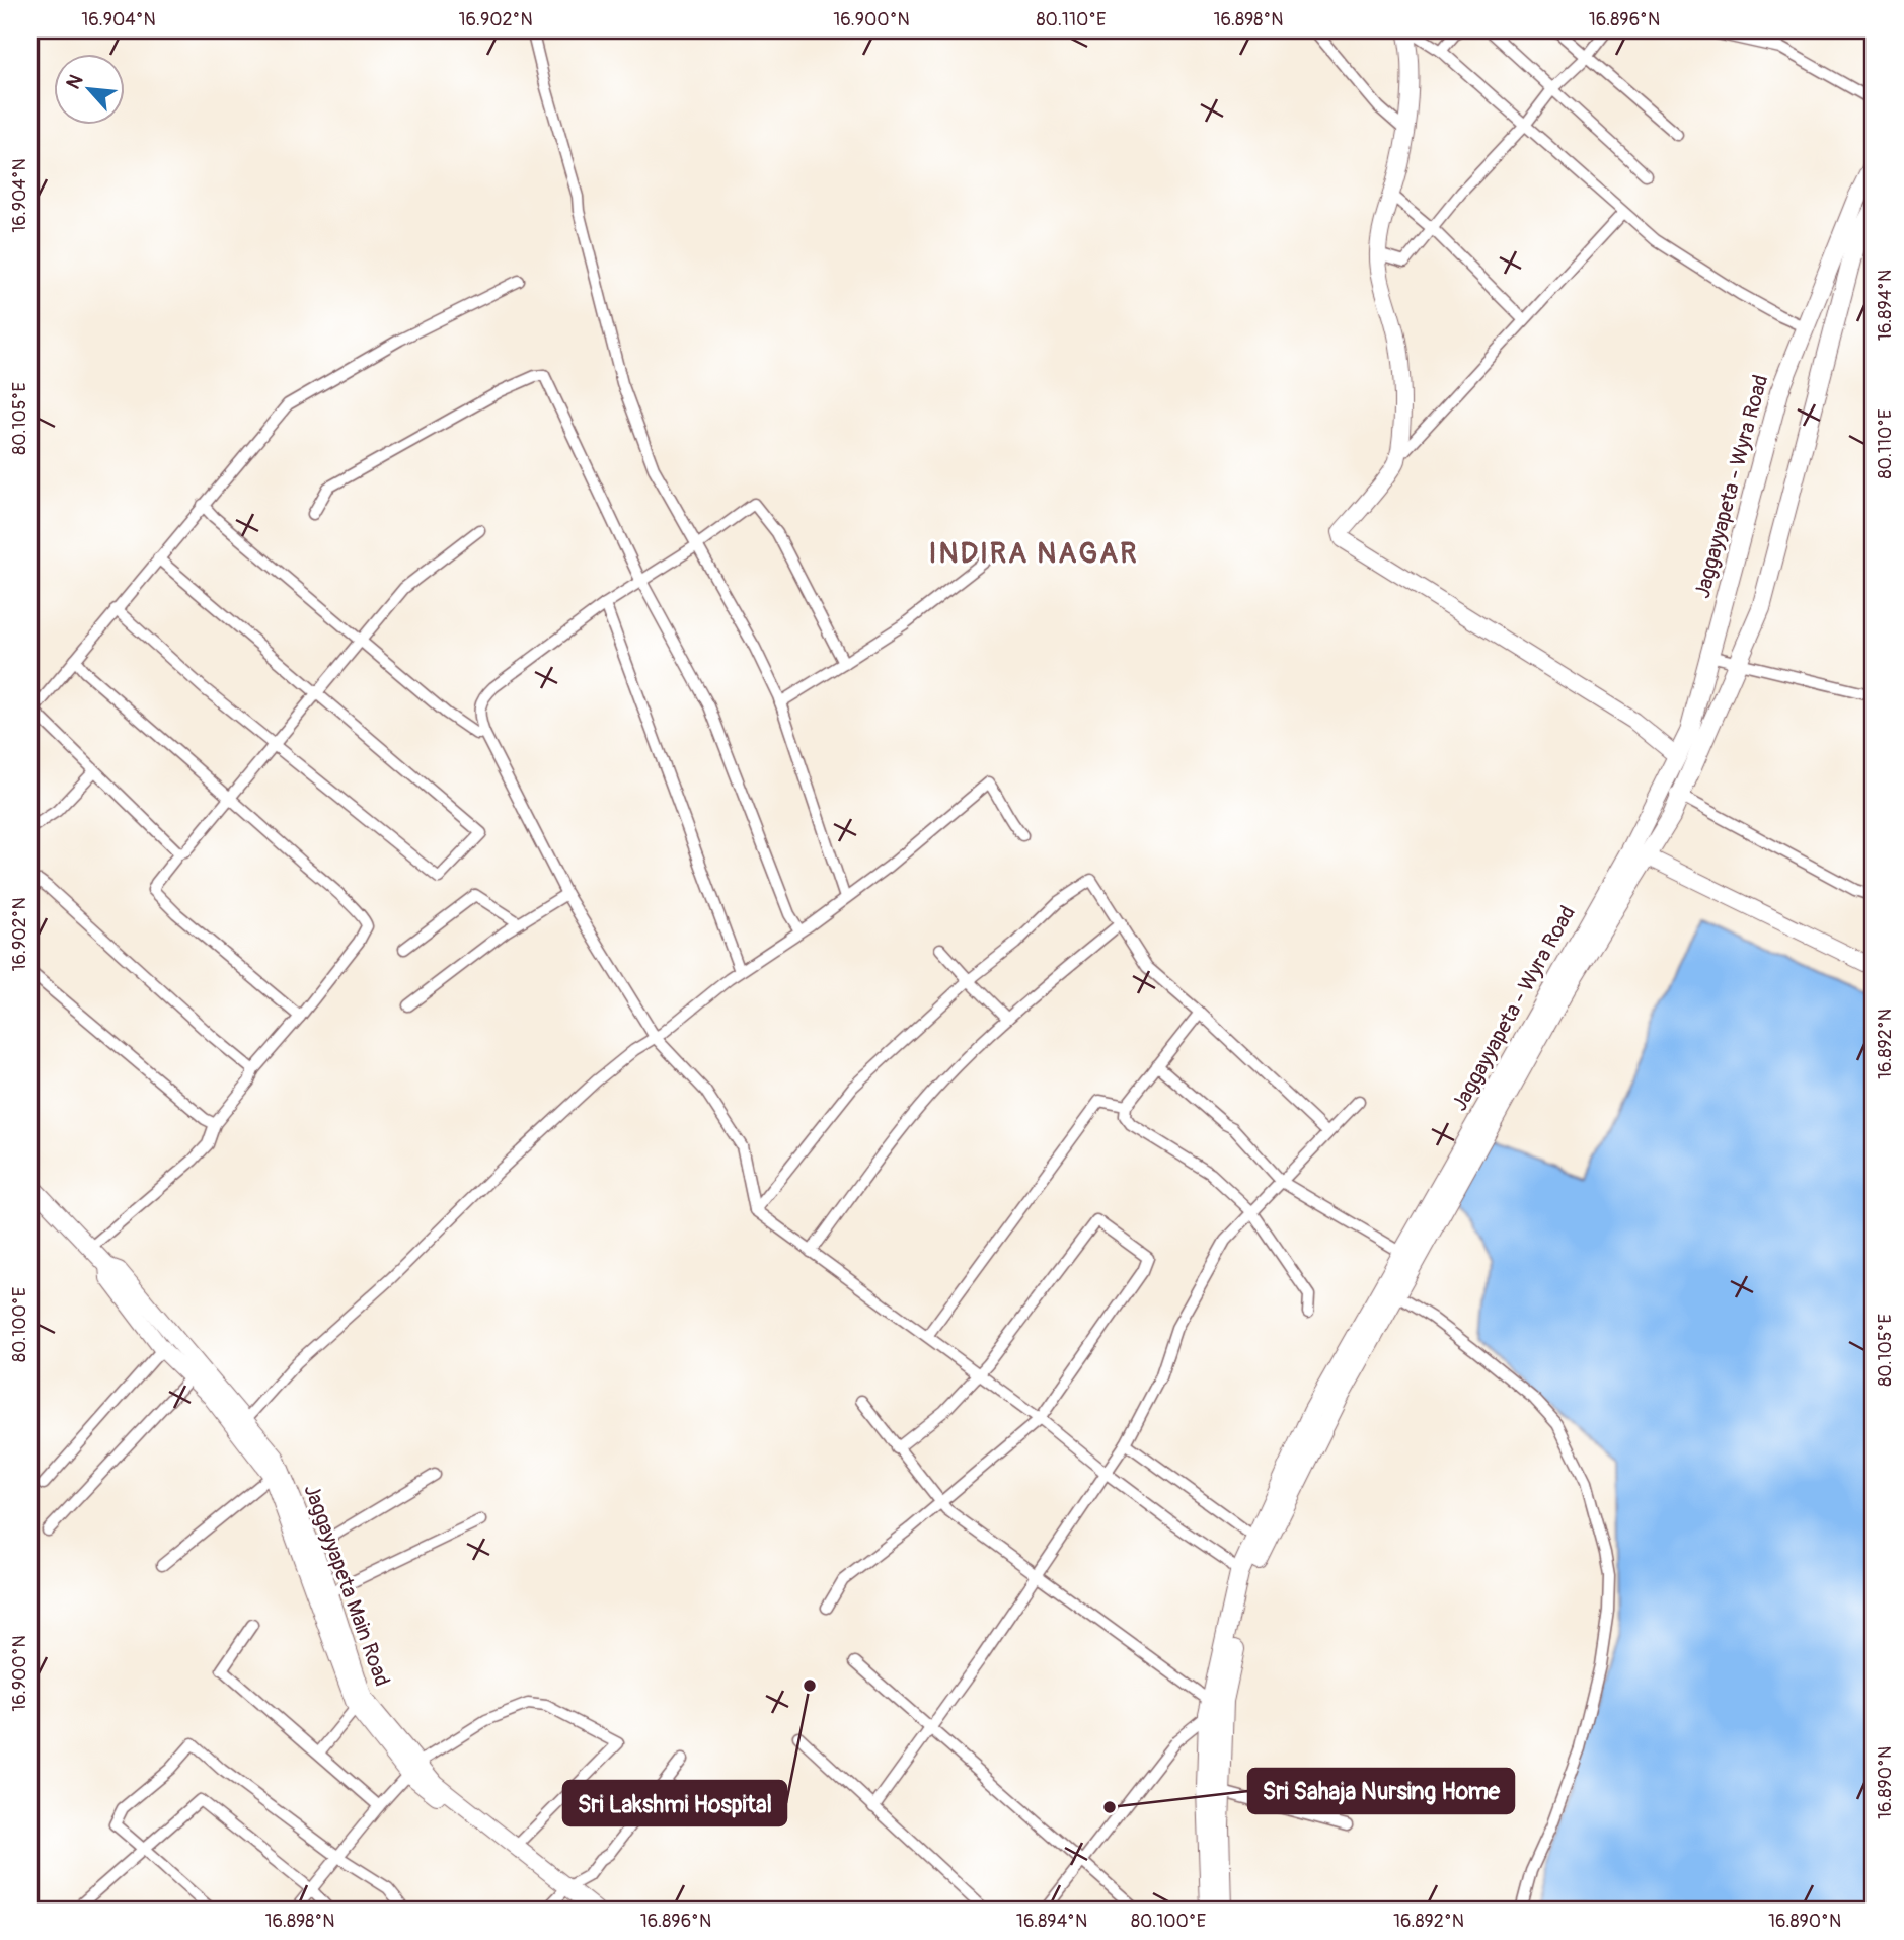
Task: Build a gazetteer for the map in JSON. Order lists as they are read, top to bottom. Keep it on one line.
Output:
{"streets":{"main road":["Jaggayyapeta - Wyra Road","Jaggayyapeta Main Road"]},"districts":["INDIRA NAGAR"],"places":["Sri Lakshmi Hospital","Sri Sahaja Nursing Home"],"north":"top left","coordinates":["16.904°N","16.902°N","16.900°N","80.110°E","16.898°N","16.896°N","16.894°N","80.105°E","16.892°N","80.100°E","16.890°N"]}
